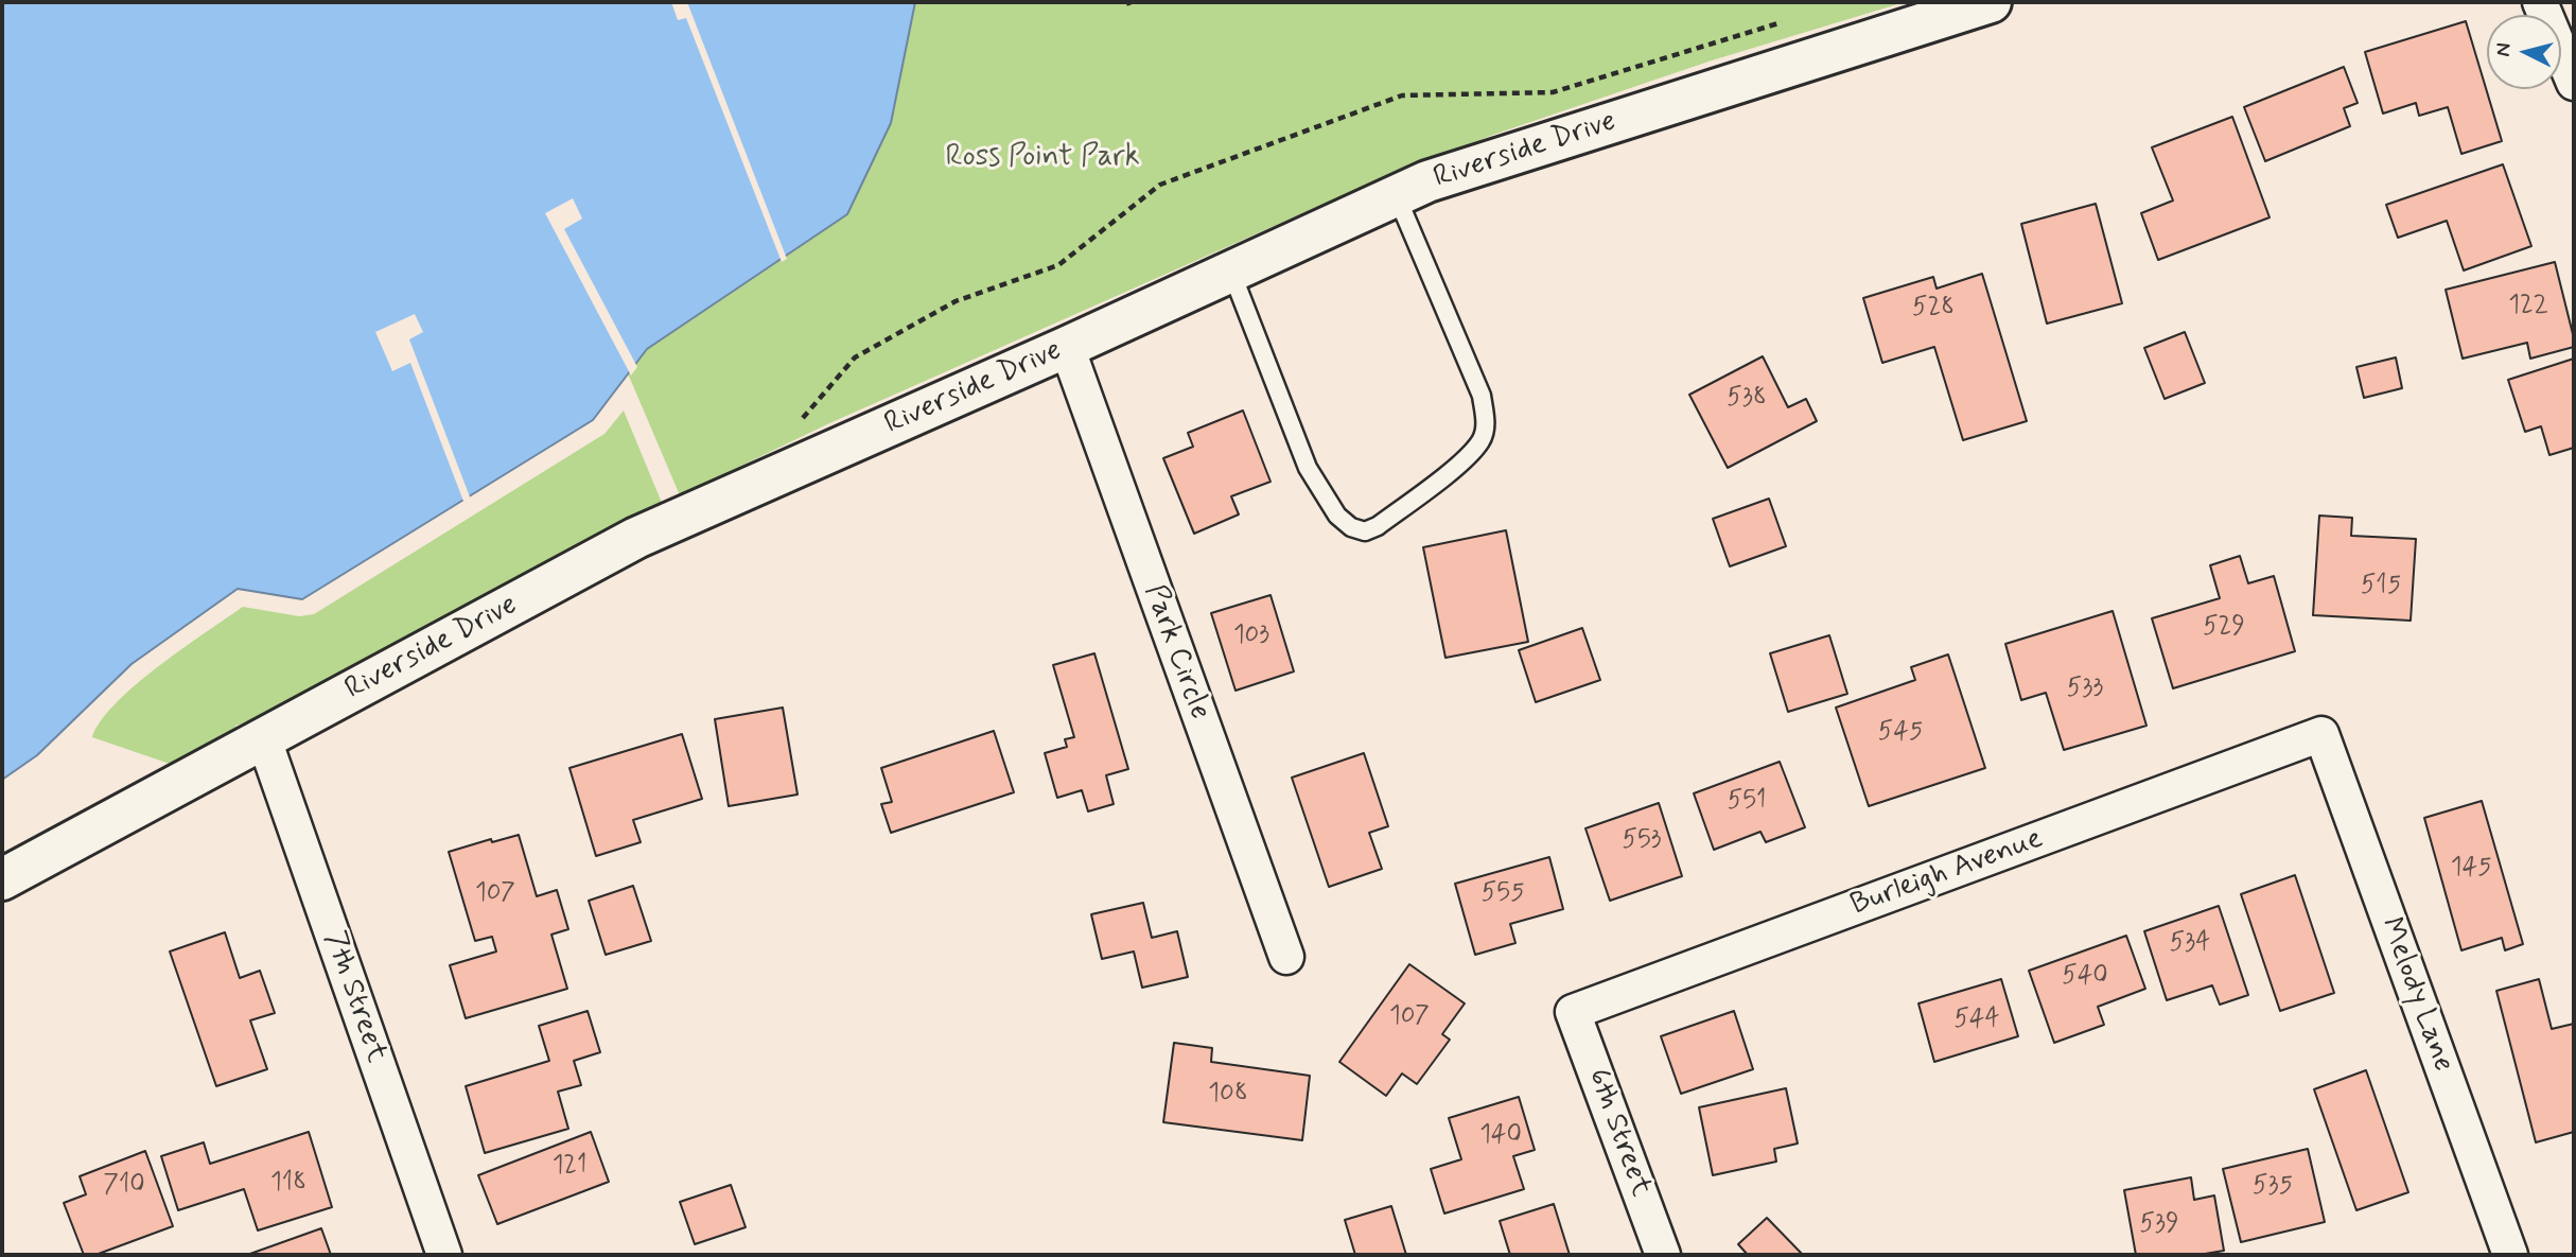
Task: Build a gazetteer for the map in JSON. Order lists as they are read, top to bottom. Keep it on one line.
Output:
{"streets":{"street":["Riverside Drive","Park Circle","Burleigh Avenue","Melody Lane","7th Street","6th Street"]},"crossings":[["Riverside Drive","Park Circle"],["Riverside Drive","7th Street"],["Burleigh Avenue","Melody Lane"],["Burleigh Avenue","6th Street"]],"parks":["Ross Point Park"],"house_numbers":["122","528","538","515","529","103","533","545","551","553","145","107","555","534","540","107","544","108","140","121","118","710","535","539"],"north":"left"}
